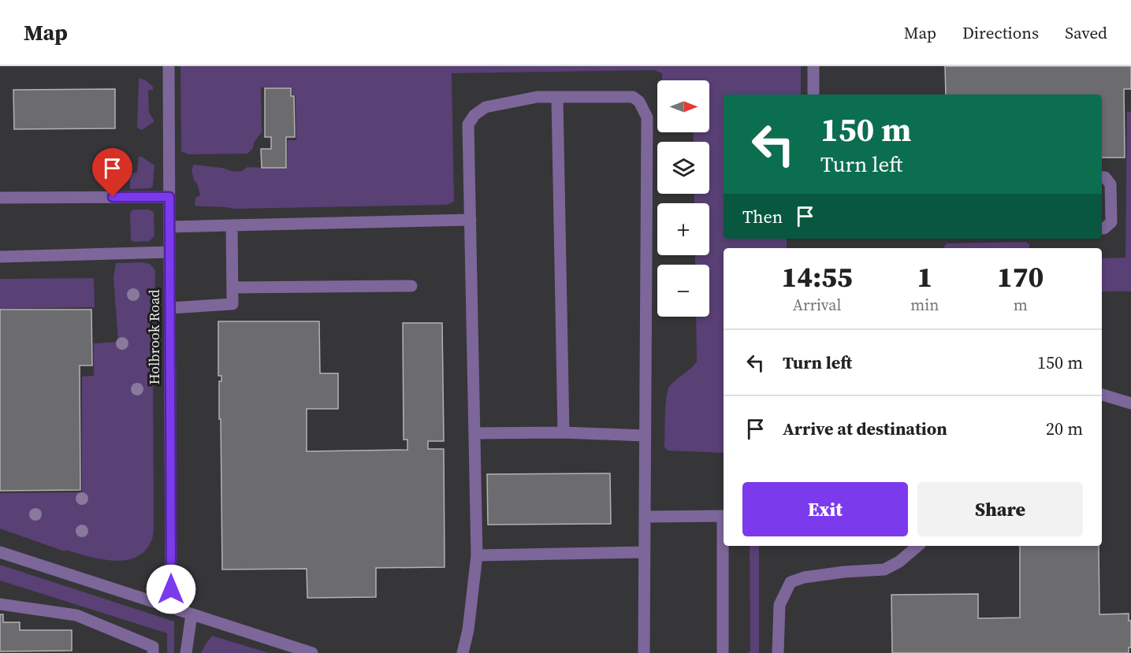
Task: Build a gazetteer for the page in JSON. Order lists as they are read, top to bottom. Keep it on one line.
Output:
{"streets":{"street":["Holbrook Road"]},"north":"right","page":{"header":"Map","nav":["Map","Directions","Saved"],"map_buttons":["+","−"],"turn":["150 m","Turn left"],"then":"Then","eta":["14:55","Arrival","1","min","170","m"],"list":[{"name":"Turn left","value":"150 m"},{"name":"Arrive at destination","value":"20 m"}],"buttons":["Exit","Share"]}}
